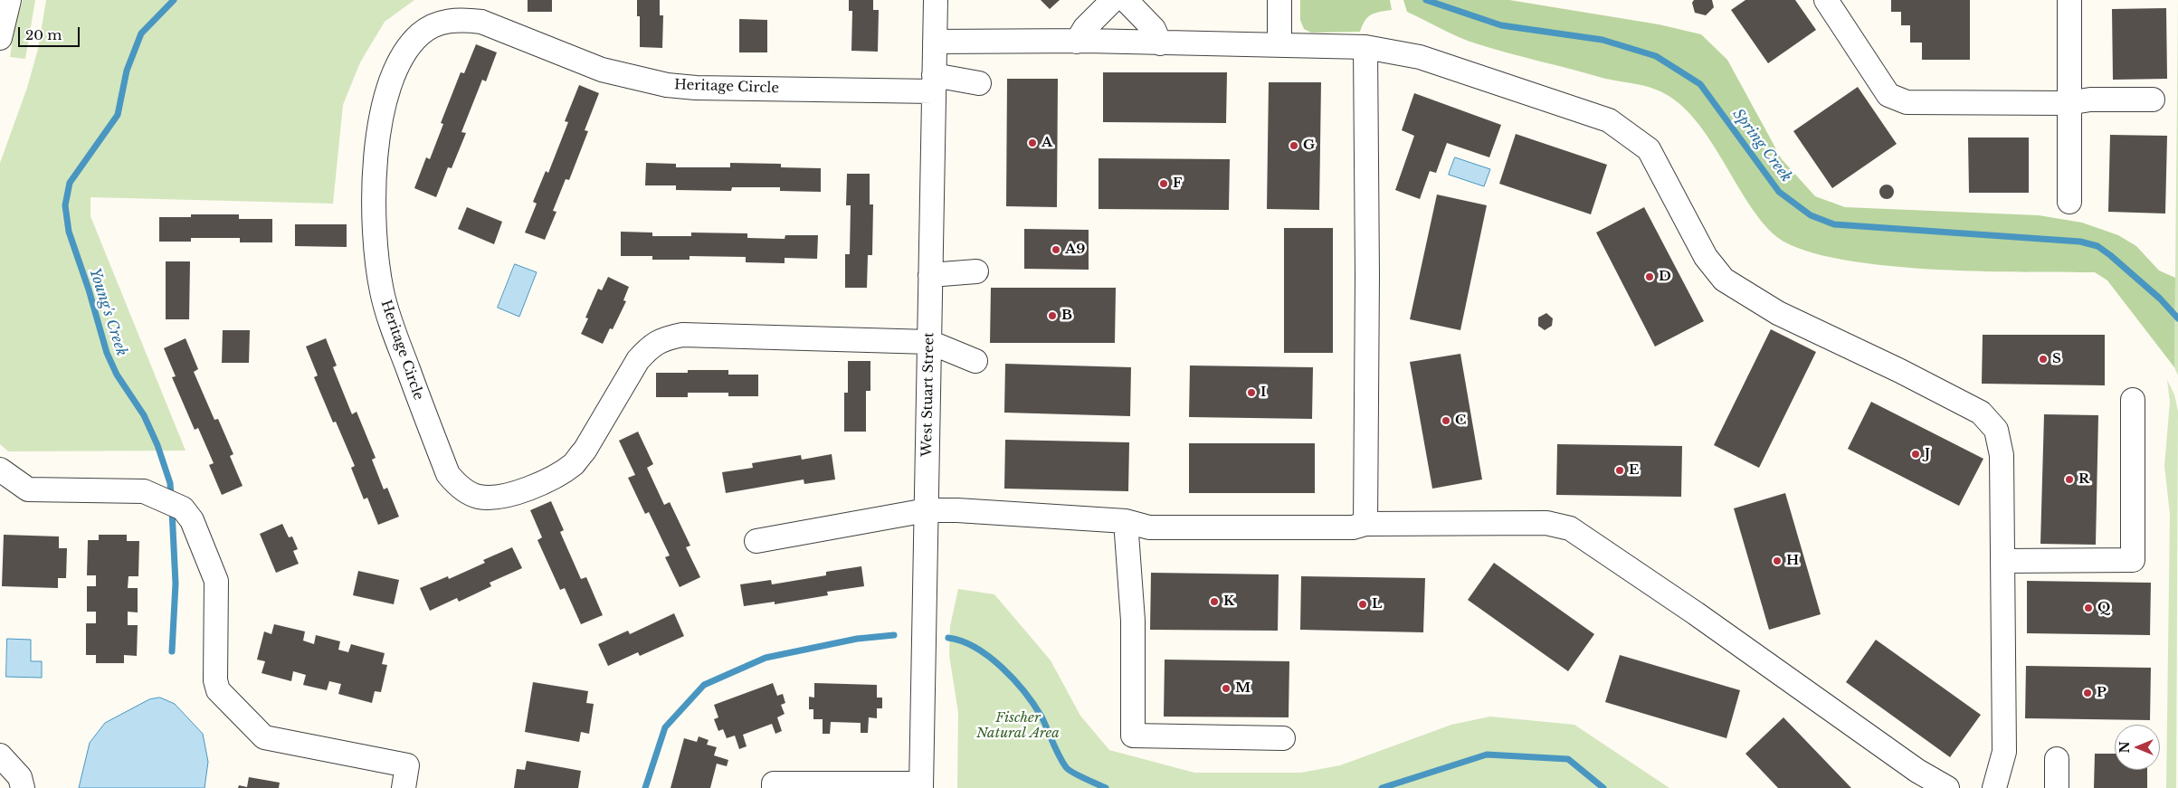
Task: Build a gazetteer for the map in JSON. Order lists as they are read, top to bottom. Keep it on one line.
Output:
{"streets":{"street":["Heritage Circle","West Stuart Street"]},"crossings":[["Heritage Circle","West Stuart Street"]],"water":["Spring Creek","Young's Creek"],"parks":["Fischer Natural Area"],"places":["A","G","F","A9","D","B","S","I","C","J","E","R","H","K","L","Q","M","P"],"scale_bar":"20 m","north":"left"}
